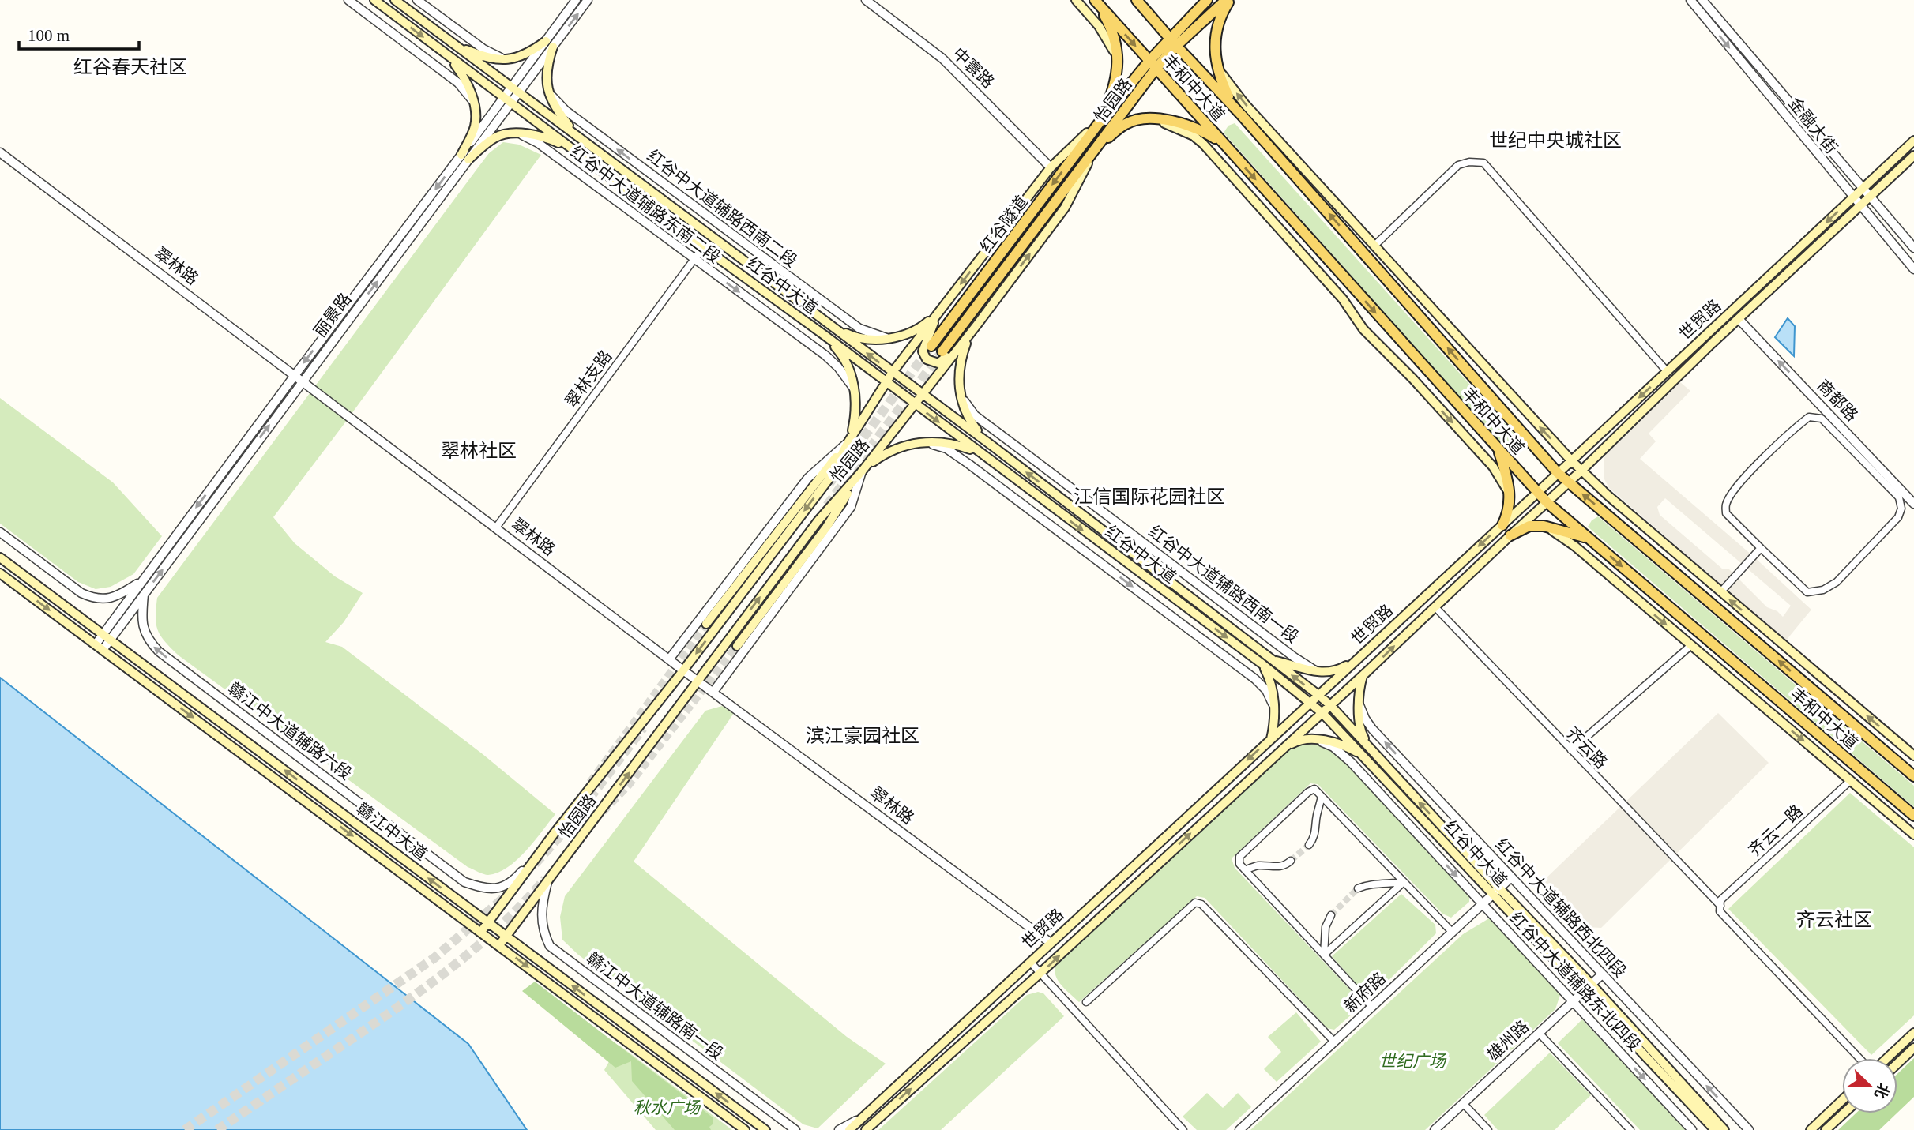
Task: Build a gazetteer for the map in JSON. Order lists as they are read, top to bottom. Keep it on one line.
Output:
{"streets":{"main road":["丰和中大道","怡园路","红谷隧道","红谷中大道","世贸路","赣江中大道"],"street":["中寰路","金融大街","红谷中大道辅路东南二段","红谷中大道辅路西南二段","翠林路","丽景路","翠林支路","商都路","红谷中大道辅路西南一段","赣江中大道辅路六段","齐云路","齐云一路","红谷中大道辅路西北四段","红谷中大道辅路东北四段","新府路","赣江中大道辅路南一段","雄州路"]},"crossings":[["中寰路","怡园路"],["丰和中大道","怡园路"],["丰和中大道","世贸路"],["怡园路","红谷隧道"],["怡园路","翠林路"],["怡园路","红谷中大道"],["怡园路","赣江中大道辅路六段"],["怡园路","赣江中大道"],["怡园路","赣江中大道辅路南一段"],["金融大街","世贸路"],["红谷中大道辅路东南二段","翠林支路"],["翠林路","丽景路"],["翠林路","世贸路"],["翠林路","翠林支路"],["红谷中大道","丽景路"],["红谷中大道","世贸路"],["红谷中大道","翠林支路"],["红谷中大道","新府路"],["红谷中大道","雄州路"],["丽景路","赣江中大道辅路六段"],["丽景路","赣江中大道"],["世贸路","商都路"],["世贸路","齐云路"],["齐云路","齐云一路"],["红谷中大道辅路西北四段","新府路"],["红谷中大道辅路西北四段","雄州路"],["红谷中大道辅路东北四段","新府路"],["红谷中大道辅路东北四段","雄州路"]],"one_way":["红谷中大道辅路东南二段","红谷中大道辅路西南二段","商都路","赣江中大道辅路六段","红谷中大道辅路西北四段"],"districts":["红谷春天社区","世纪中央城社区","翠林社区","江信国际花园社区","滨江豪园社区","齐云社区"],"parks":["世纪广场","秋水广场"],"scale_bar":"100 m","north":"bottom right"}
